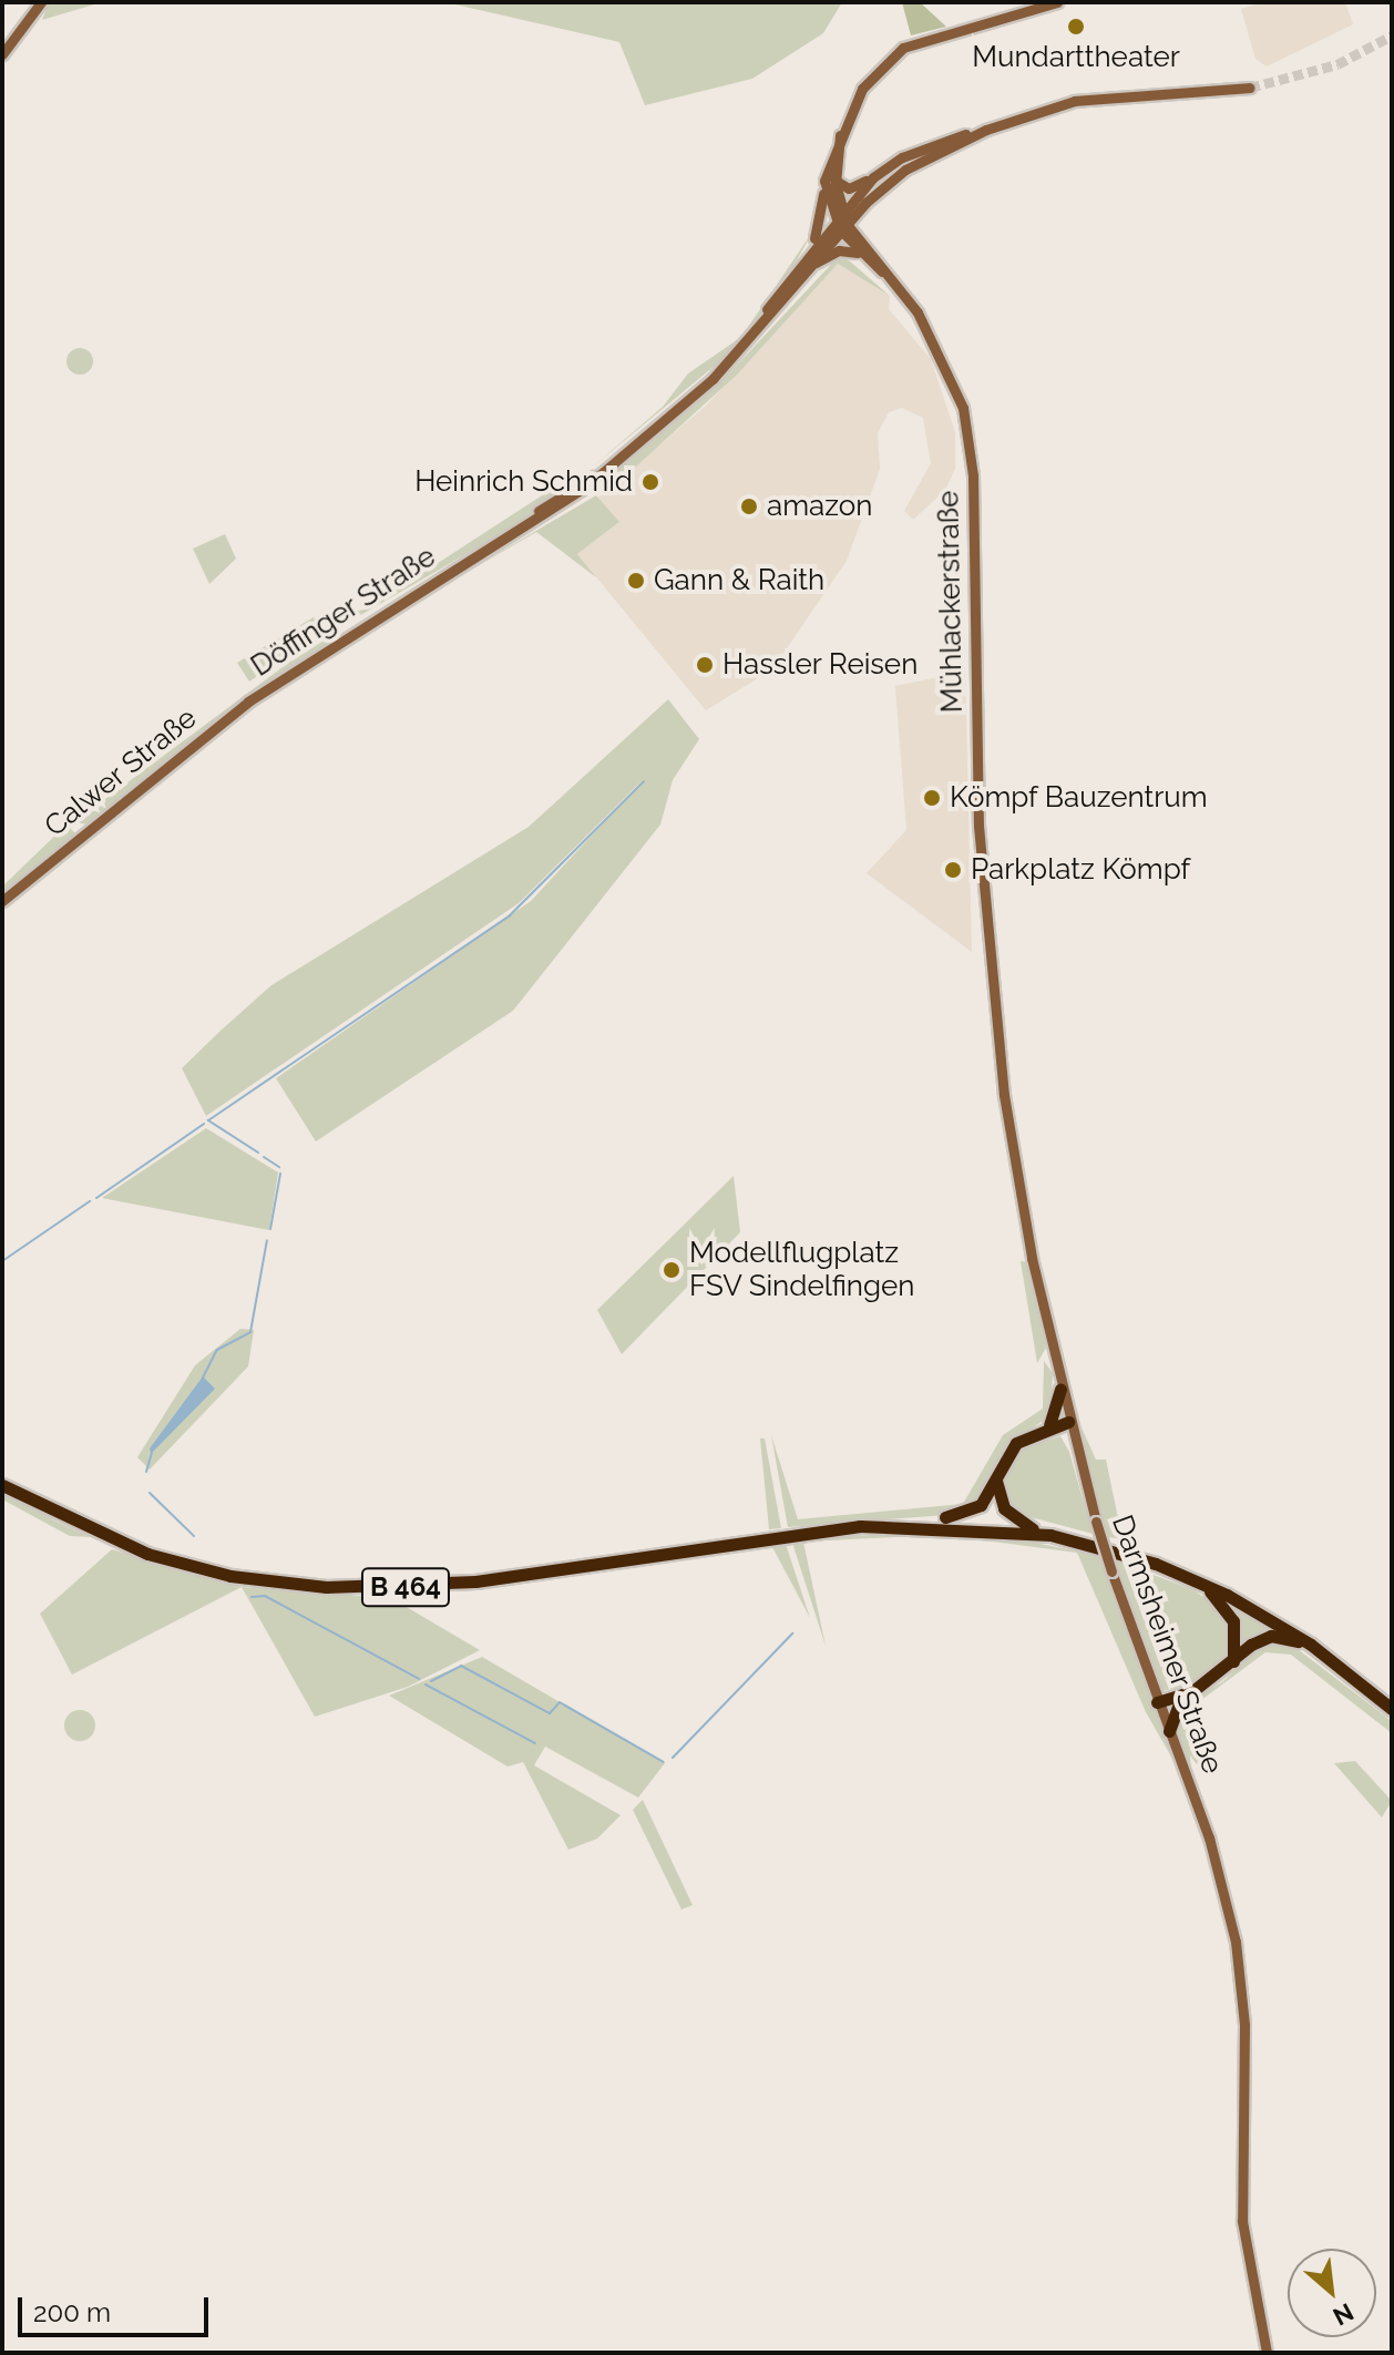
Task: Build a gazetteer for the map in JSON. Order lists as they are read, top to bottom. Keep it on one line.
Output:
{"streets":{"highway":["B 464"],"street":["Mühlackerstraße","Döffinger Straße","Calwer Straße","Darmsheimer Straße"]},"crossings":[["Mühlackerstraße","Döffinger Straße"],["Mühlackerstraße","Darmsheimer Straße"],["Döffinger Straße","Calwer Straße"]],"places":["Mundarttheater","Heinrich Schmid","amazon","Gann & Raith","Hassler Reisen","Kömpf Bauzentrum","Parkplatz Kömpf","Modellflugplatz FSV Sindelfingen"],"scale_bar":"200 m","north":"bottom right"}
